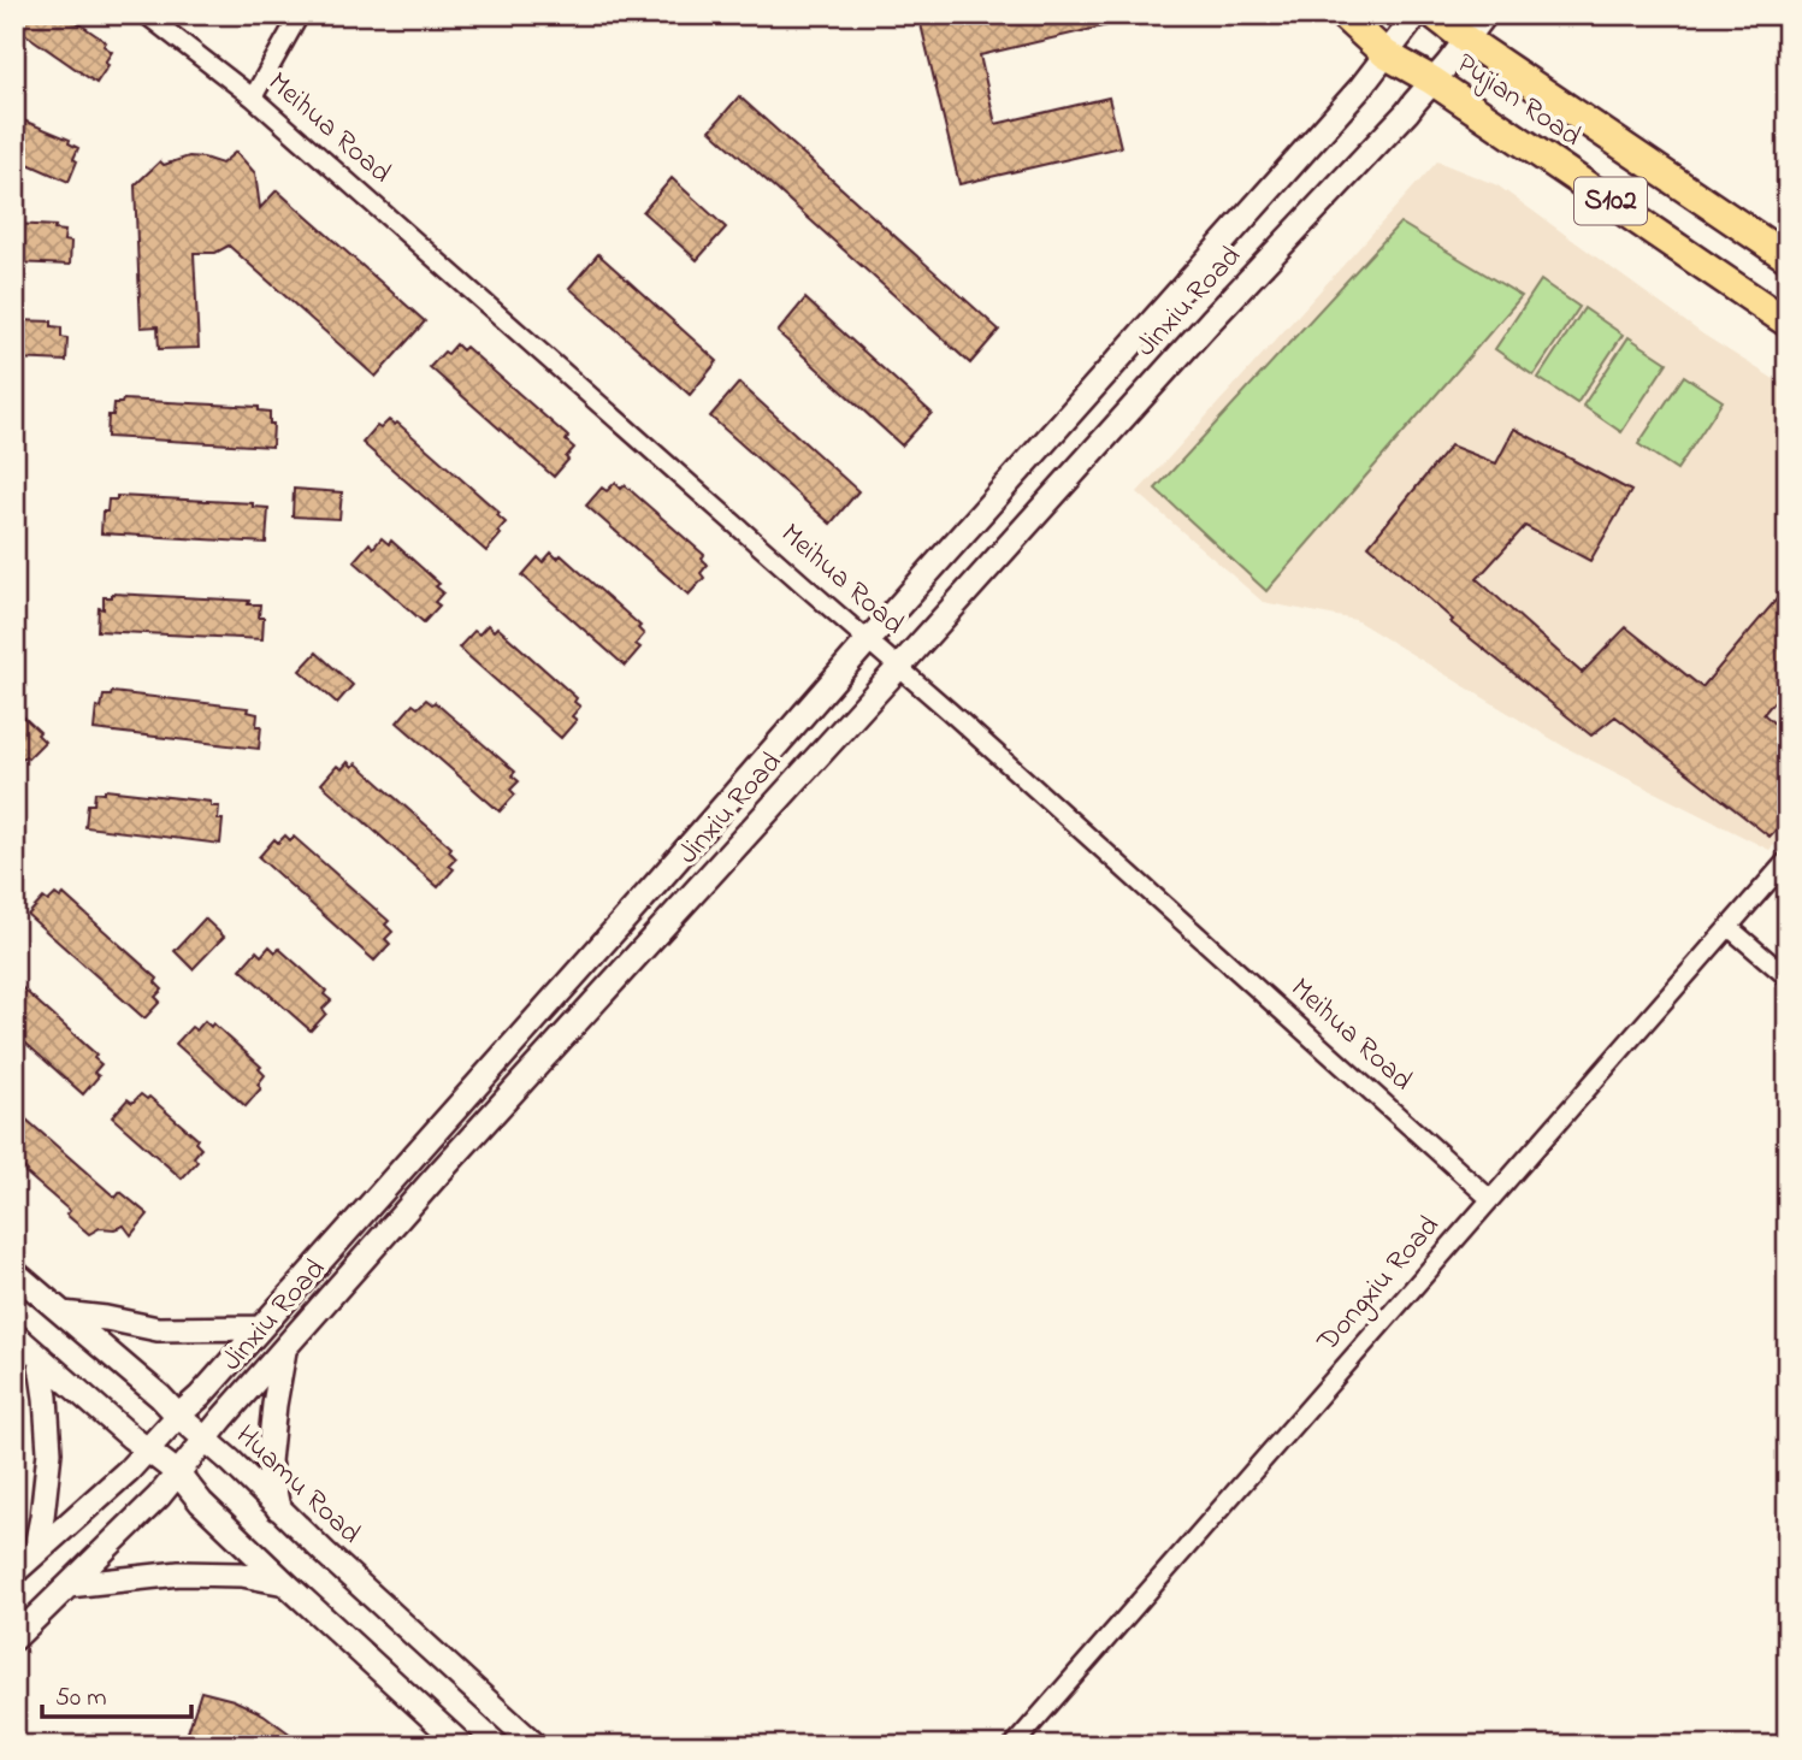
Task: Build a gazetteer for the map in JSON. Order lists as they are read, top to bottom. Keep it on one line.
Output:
{"streets":{"main road":["Pujian Road","S102","Jinxiu Road","Huamu Road"],"street":["Meihua Road","Dongxiu Road"]},"crossings":[["Pujian Road","Jinxiu Road"],["Meihua Road","Jinxiu Road"],["Meihua Road","Dongxiu Road"],["Jinxiu Road","Huamu Road"]],"scale_bar":"50 m"}
